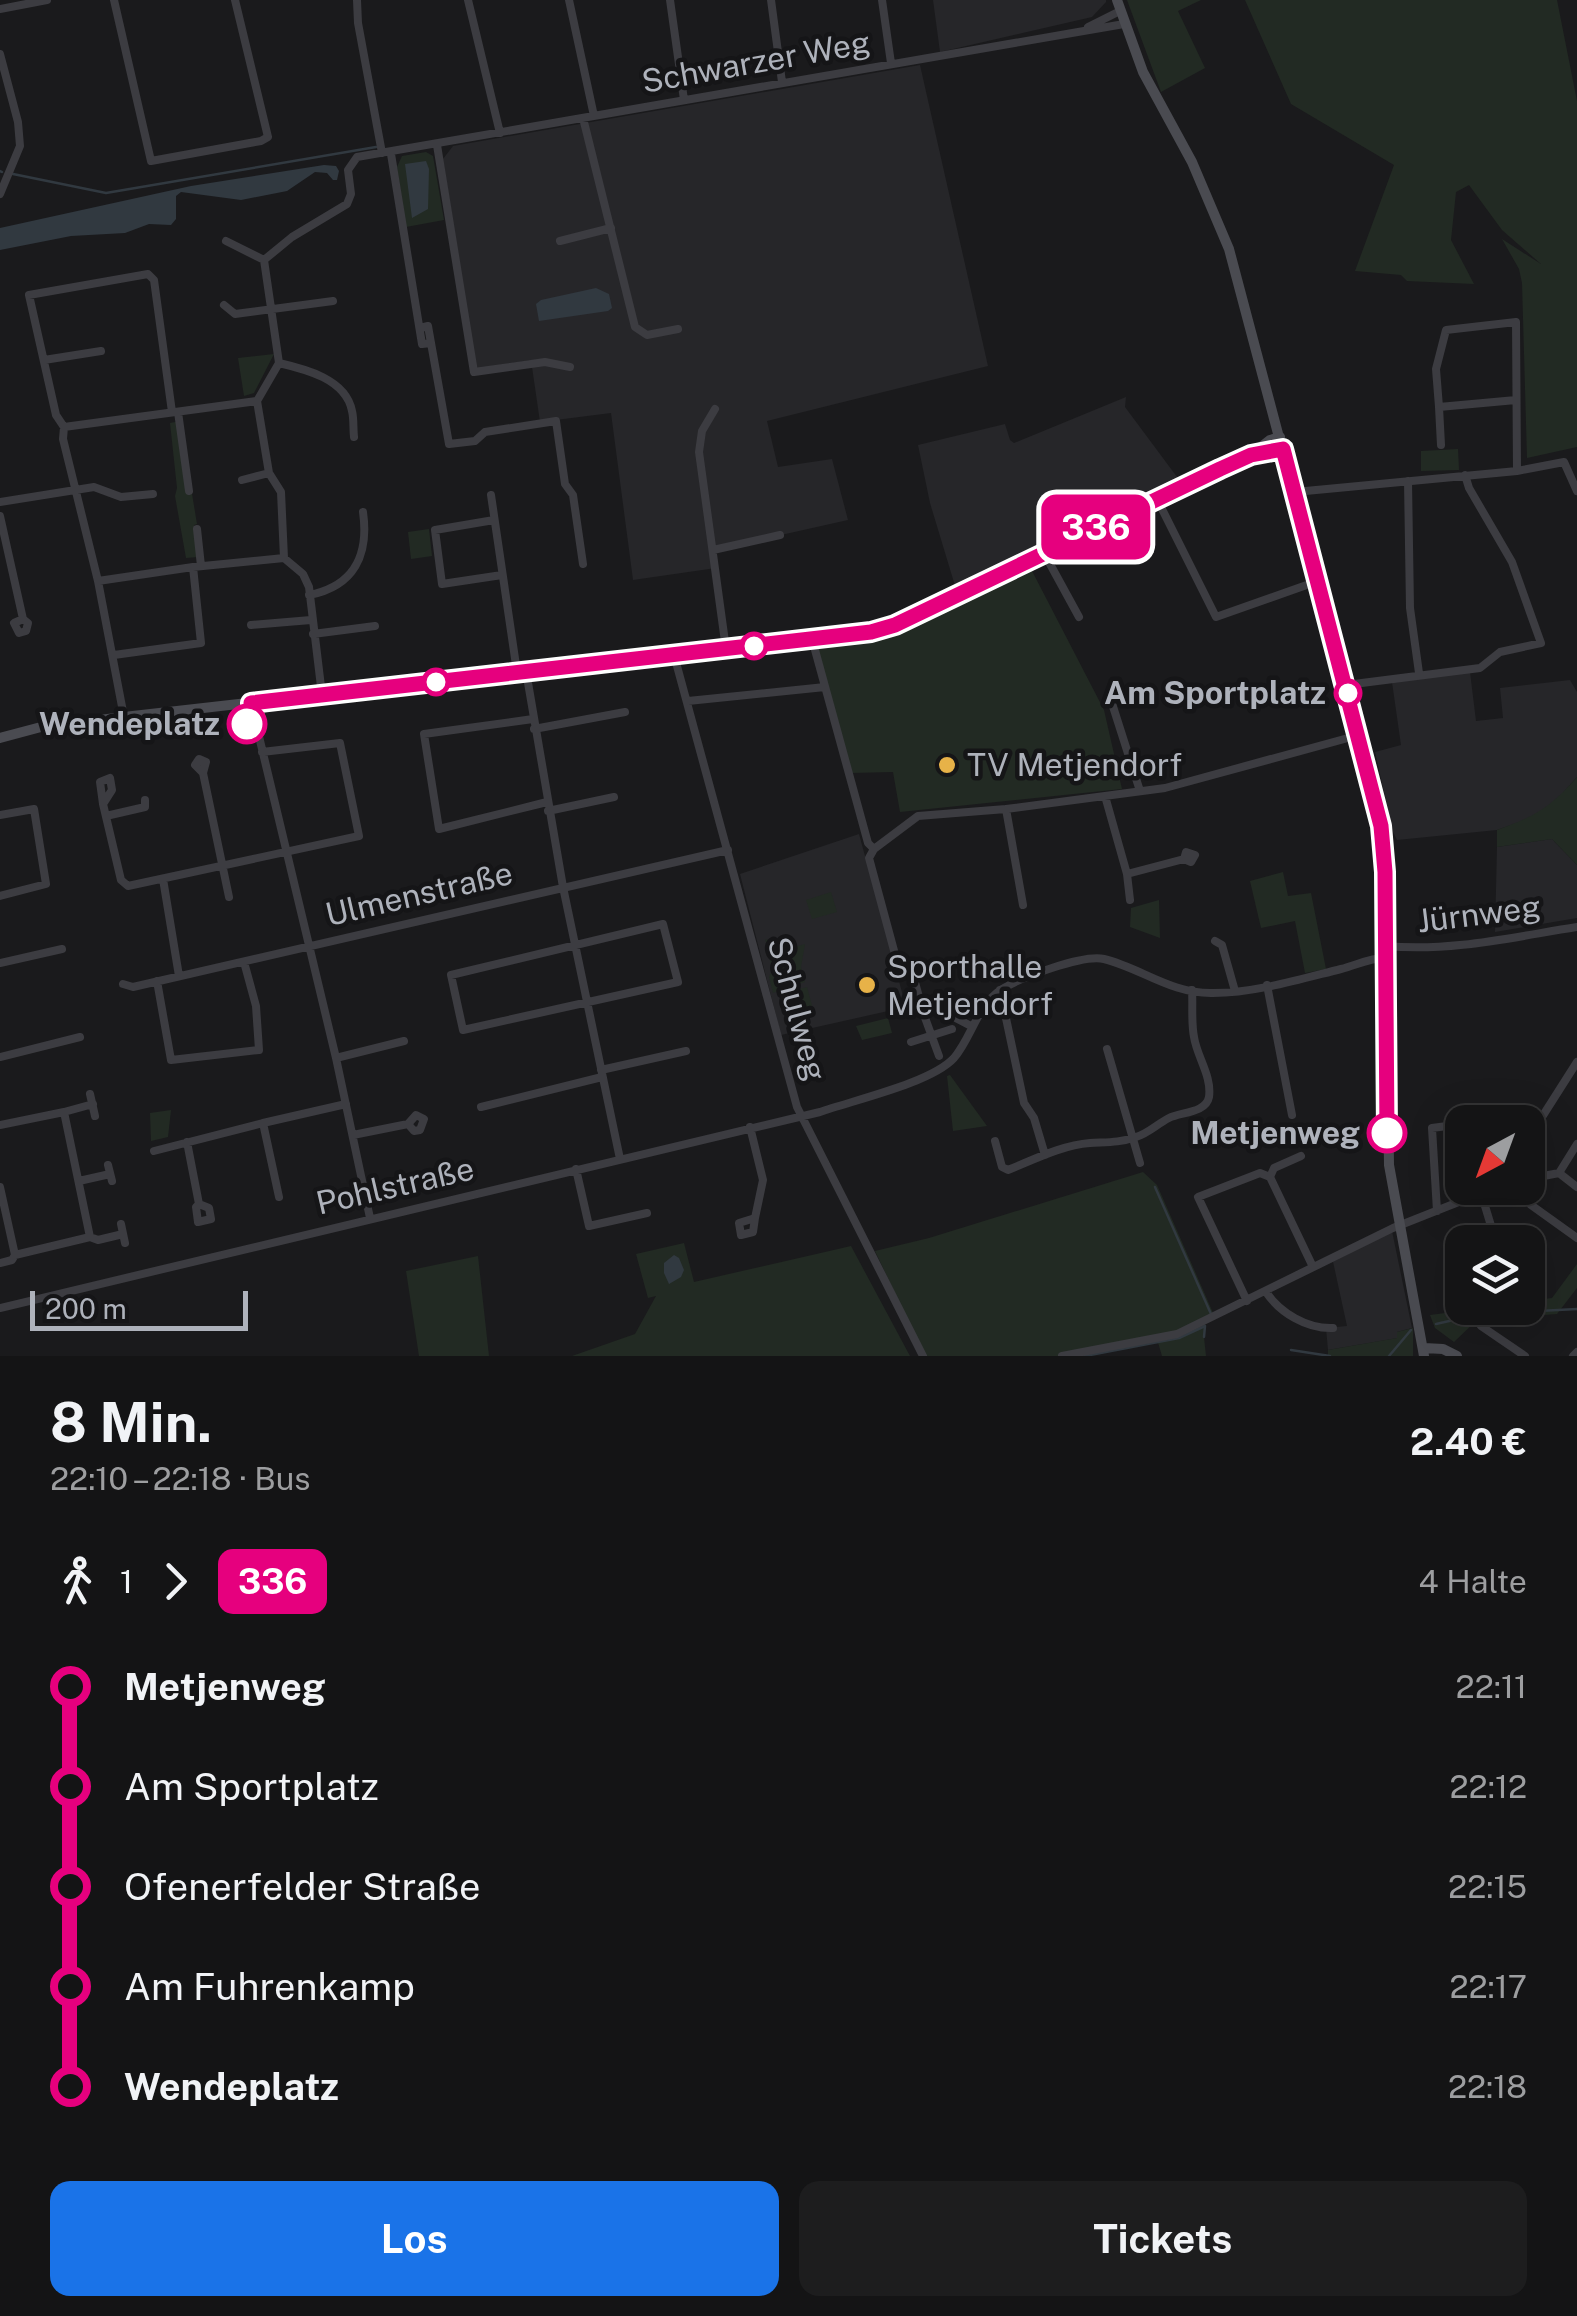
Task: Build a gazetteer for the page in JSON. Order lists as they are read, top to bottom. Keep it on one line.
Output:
{"streets":{"street":["Schwarzer Weg","Ulmenstraße","Jürnweg","Schulweg","Pohlstraße"]},"crossings":[["Ulmenstraße","Schulweg"],["Schulweg","Pohlstraße"]],"places":["Am Sportplatz","Wendeplatz","TV Metjendorf","Sporthalle Metjendorf","Metjenweg"],"lines":["bus line 336"],"scale_bar":"200 m","north":"bottom left","page":{"on_map":"336","scale":"200 m","heading":["8 Min.","22:10 – 22:18 · Bus","2.40 €"],"legs":["1","336","4 Halte"],"list":[{"name":"Metjenweg","value":"22:11"},{"name":"Am Sportplatz","value":"22:12"},{"name":"Ofenerfelder Straße","value":"22:15"},{"name":"Am Fuhrenkamp","value":"22:17"},{"name":"Wendeplatz","value":"22:18"}],"buttons":["Los","Tickets"]}}
